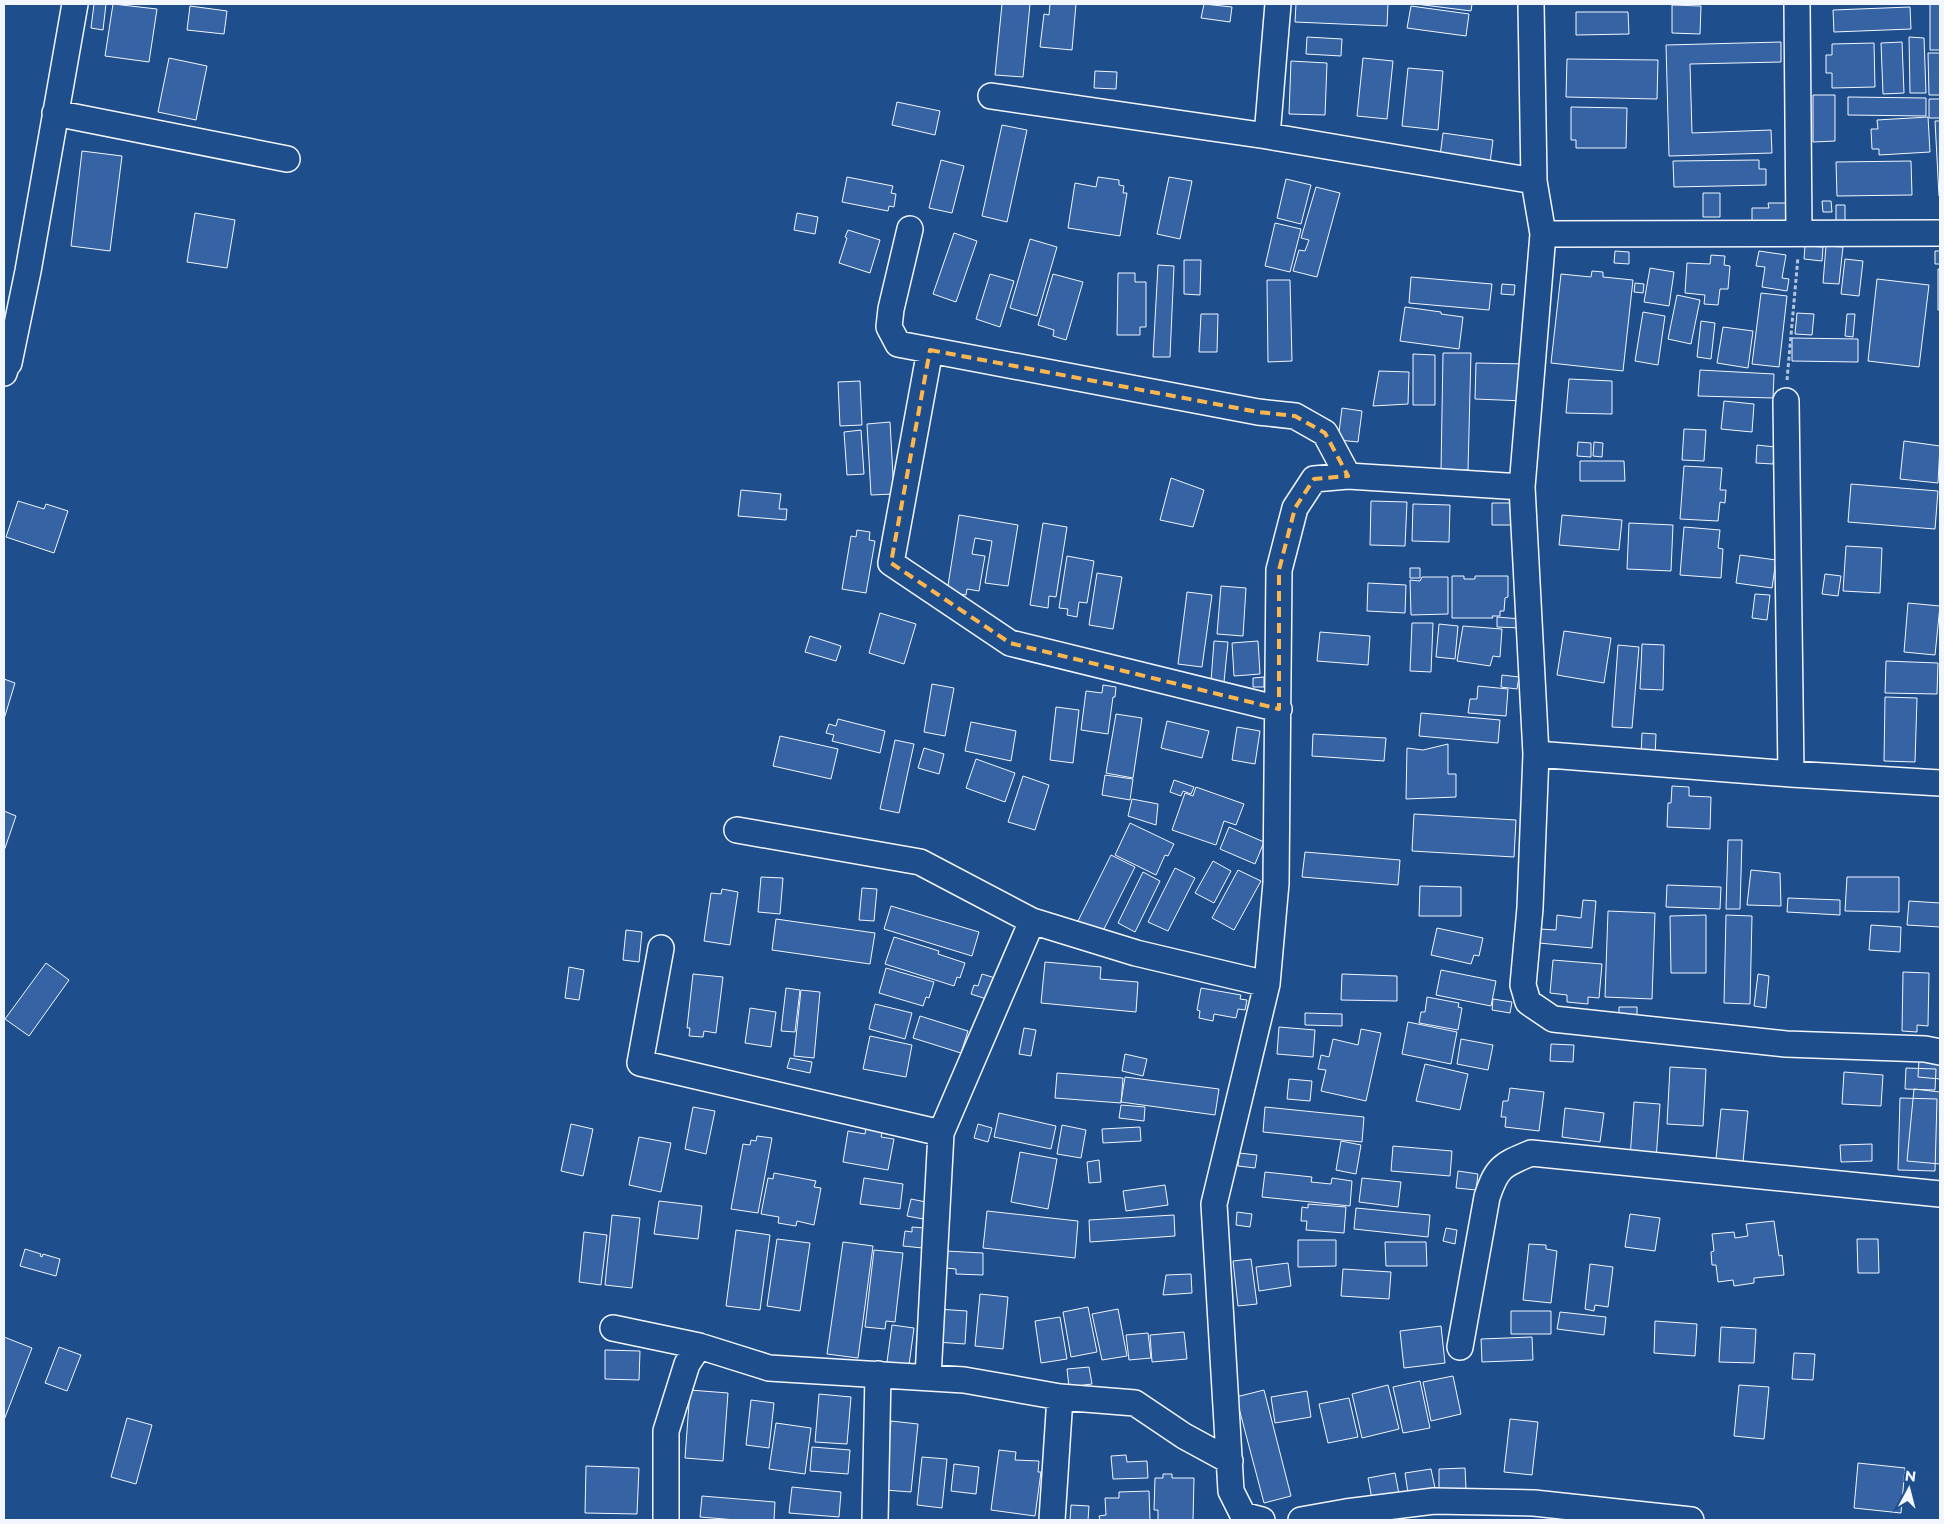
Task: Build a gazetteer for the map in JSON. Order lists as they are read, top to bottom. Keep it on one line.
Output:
{"north":"top"}
